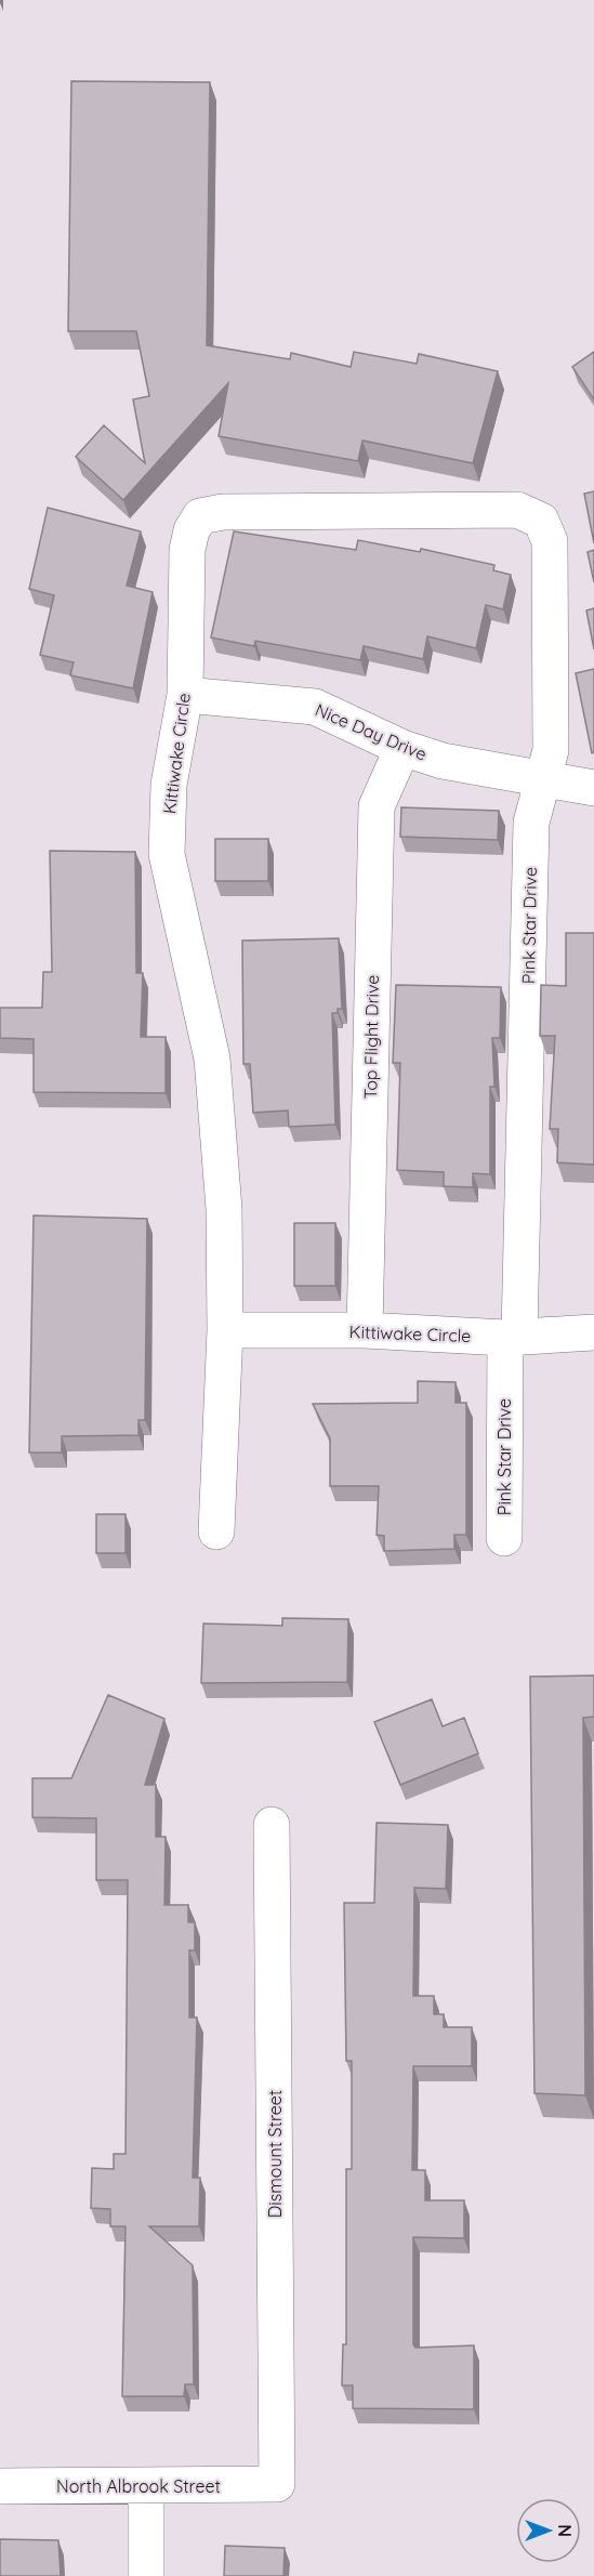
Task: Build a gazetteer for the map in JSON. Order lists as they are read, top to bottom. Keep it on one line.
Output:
{"streets":{"street":["Nice Day Drive","Kittiwake Circle","Pink Star Drive","Top Flight Drive","Dismount Street","North Albrook Street"]},"crossings":[["Nice Day Drive","Kittiwake Circle"],["Nice Day Drive","Pink Star Drive"],["Nice Day Drive","Top Flight Drive"],["Kittiwake Circle","Pink Star Drive"],["Kittiwake Circle","Top Flight Drive"],["Dismount Street","North Albrook Street"]],"north":"right"}
